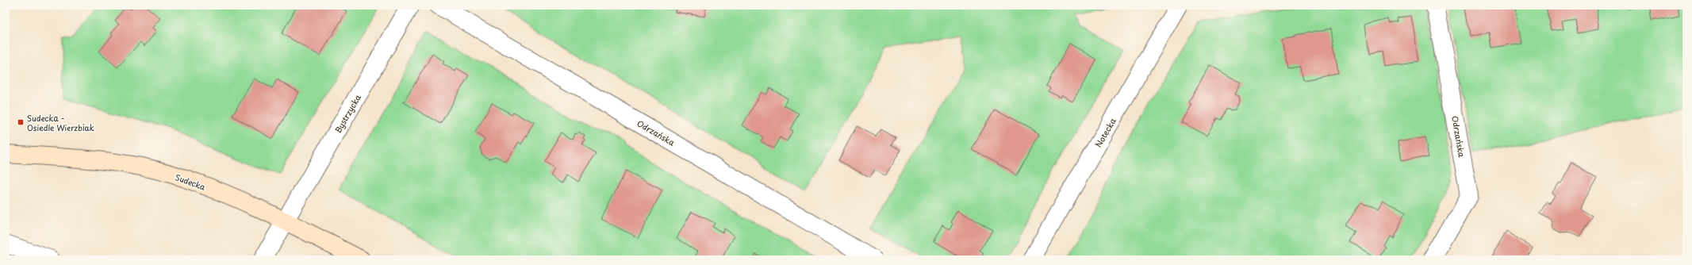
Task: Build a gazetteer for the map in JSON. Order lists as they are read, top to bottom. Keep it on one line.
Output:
{"streets":{"street":["Bystrzycka","Odrzańska","Notecka","Sudecka"]},"crossings":[["Bystrzycka","Sudecka"]],"places":{"transit":["Sudecka - Osiedle Wierzbiak"]}}
